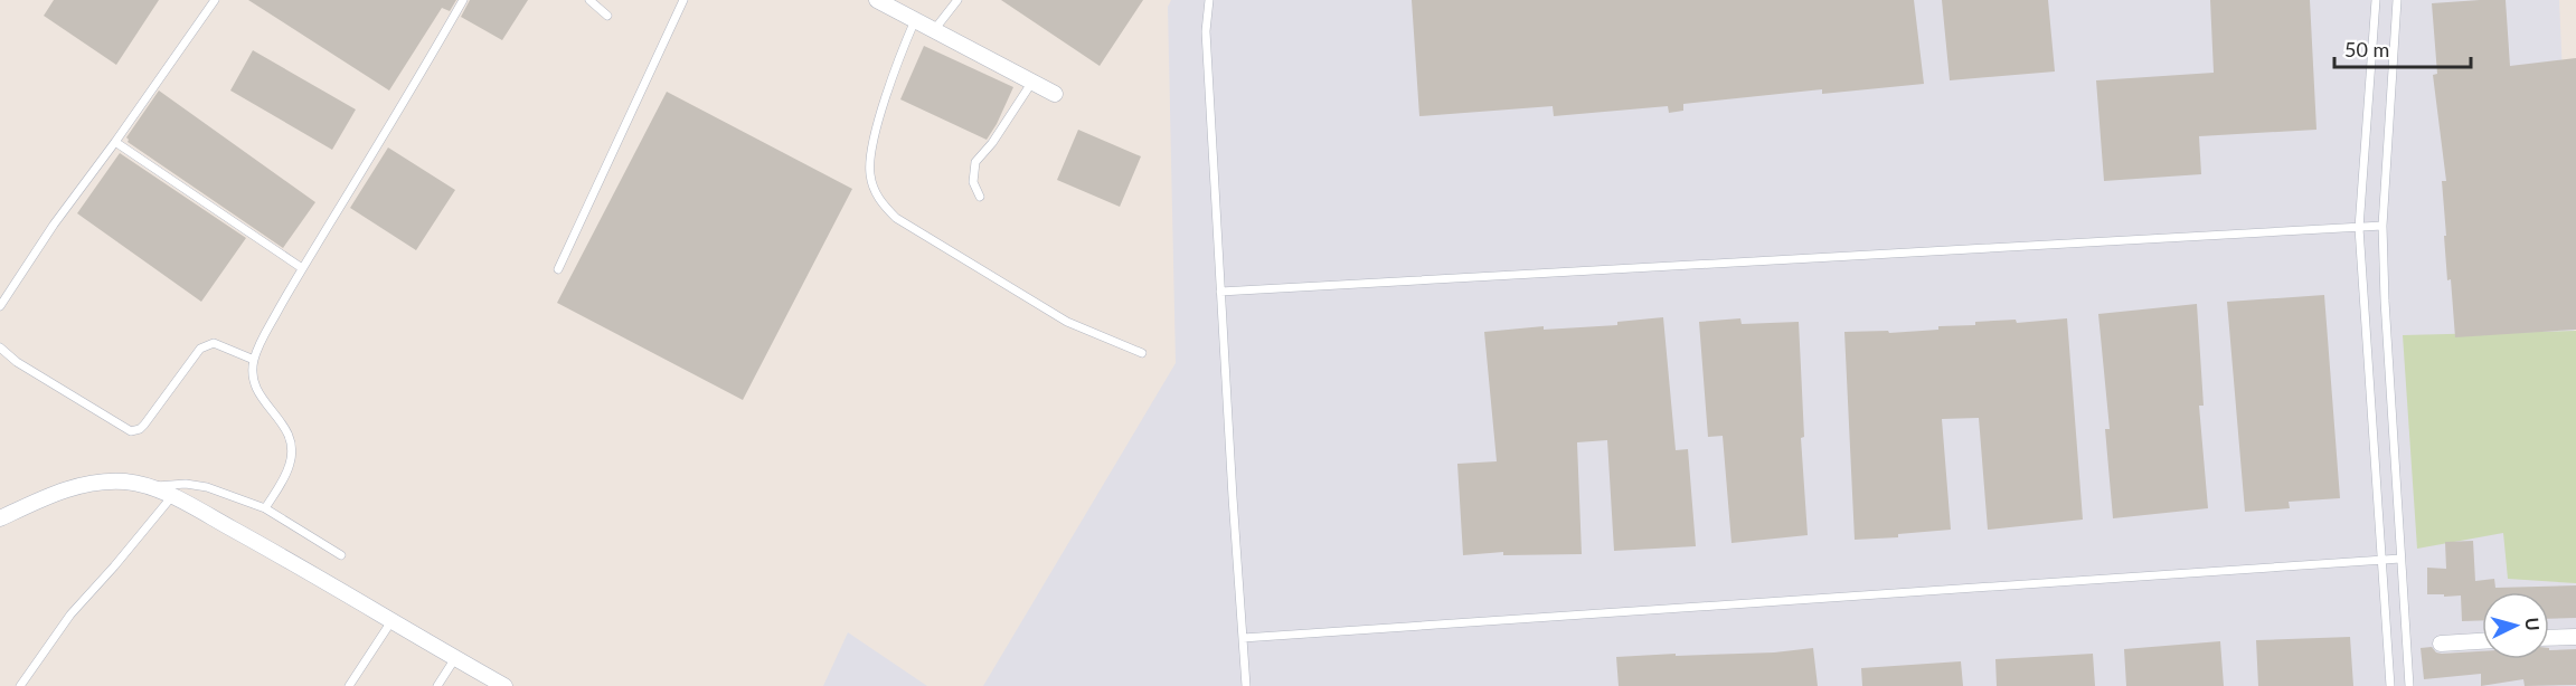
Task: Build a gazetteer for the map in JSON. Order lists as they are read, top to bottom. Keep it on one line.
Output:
{"scale_bar":"50 m","north":"right"}
